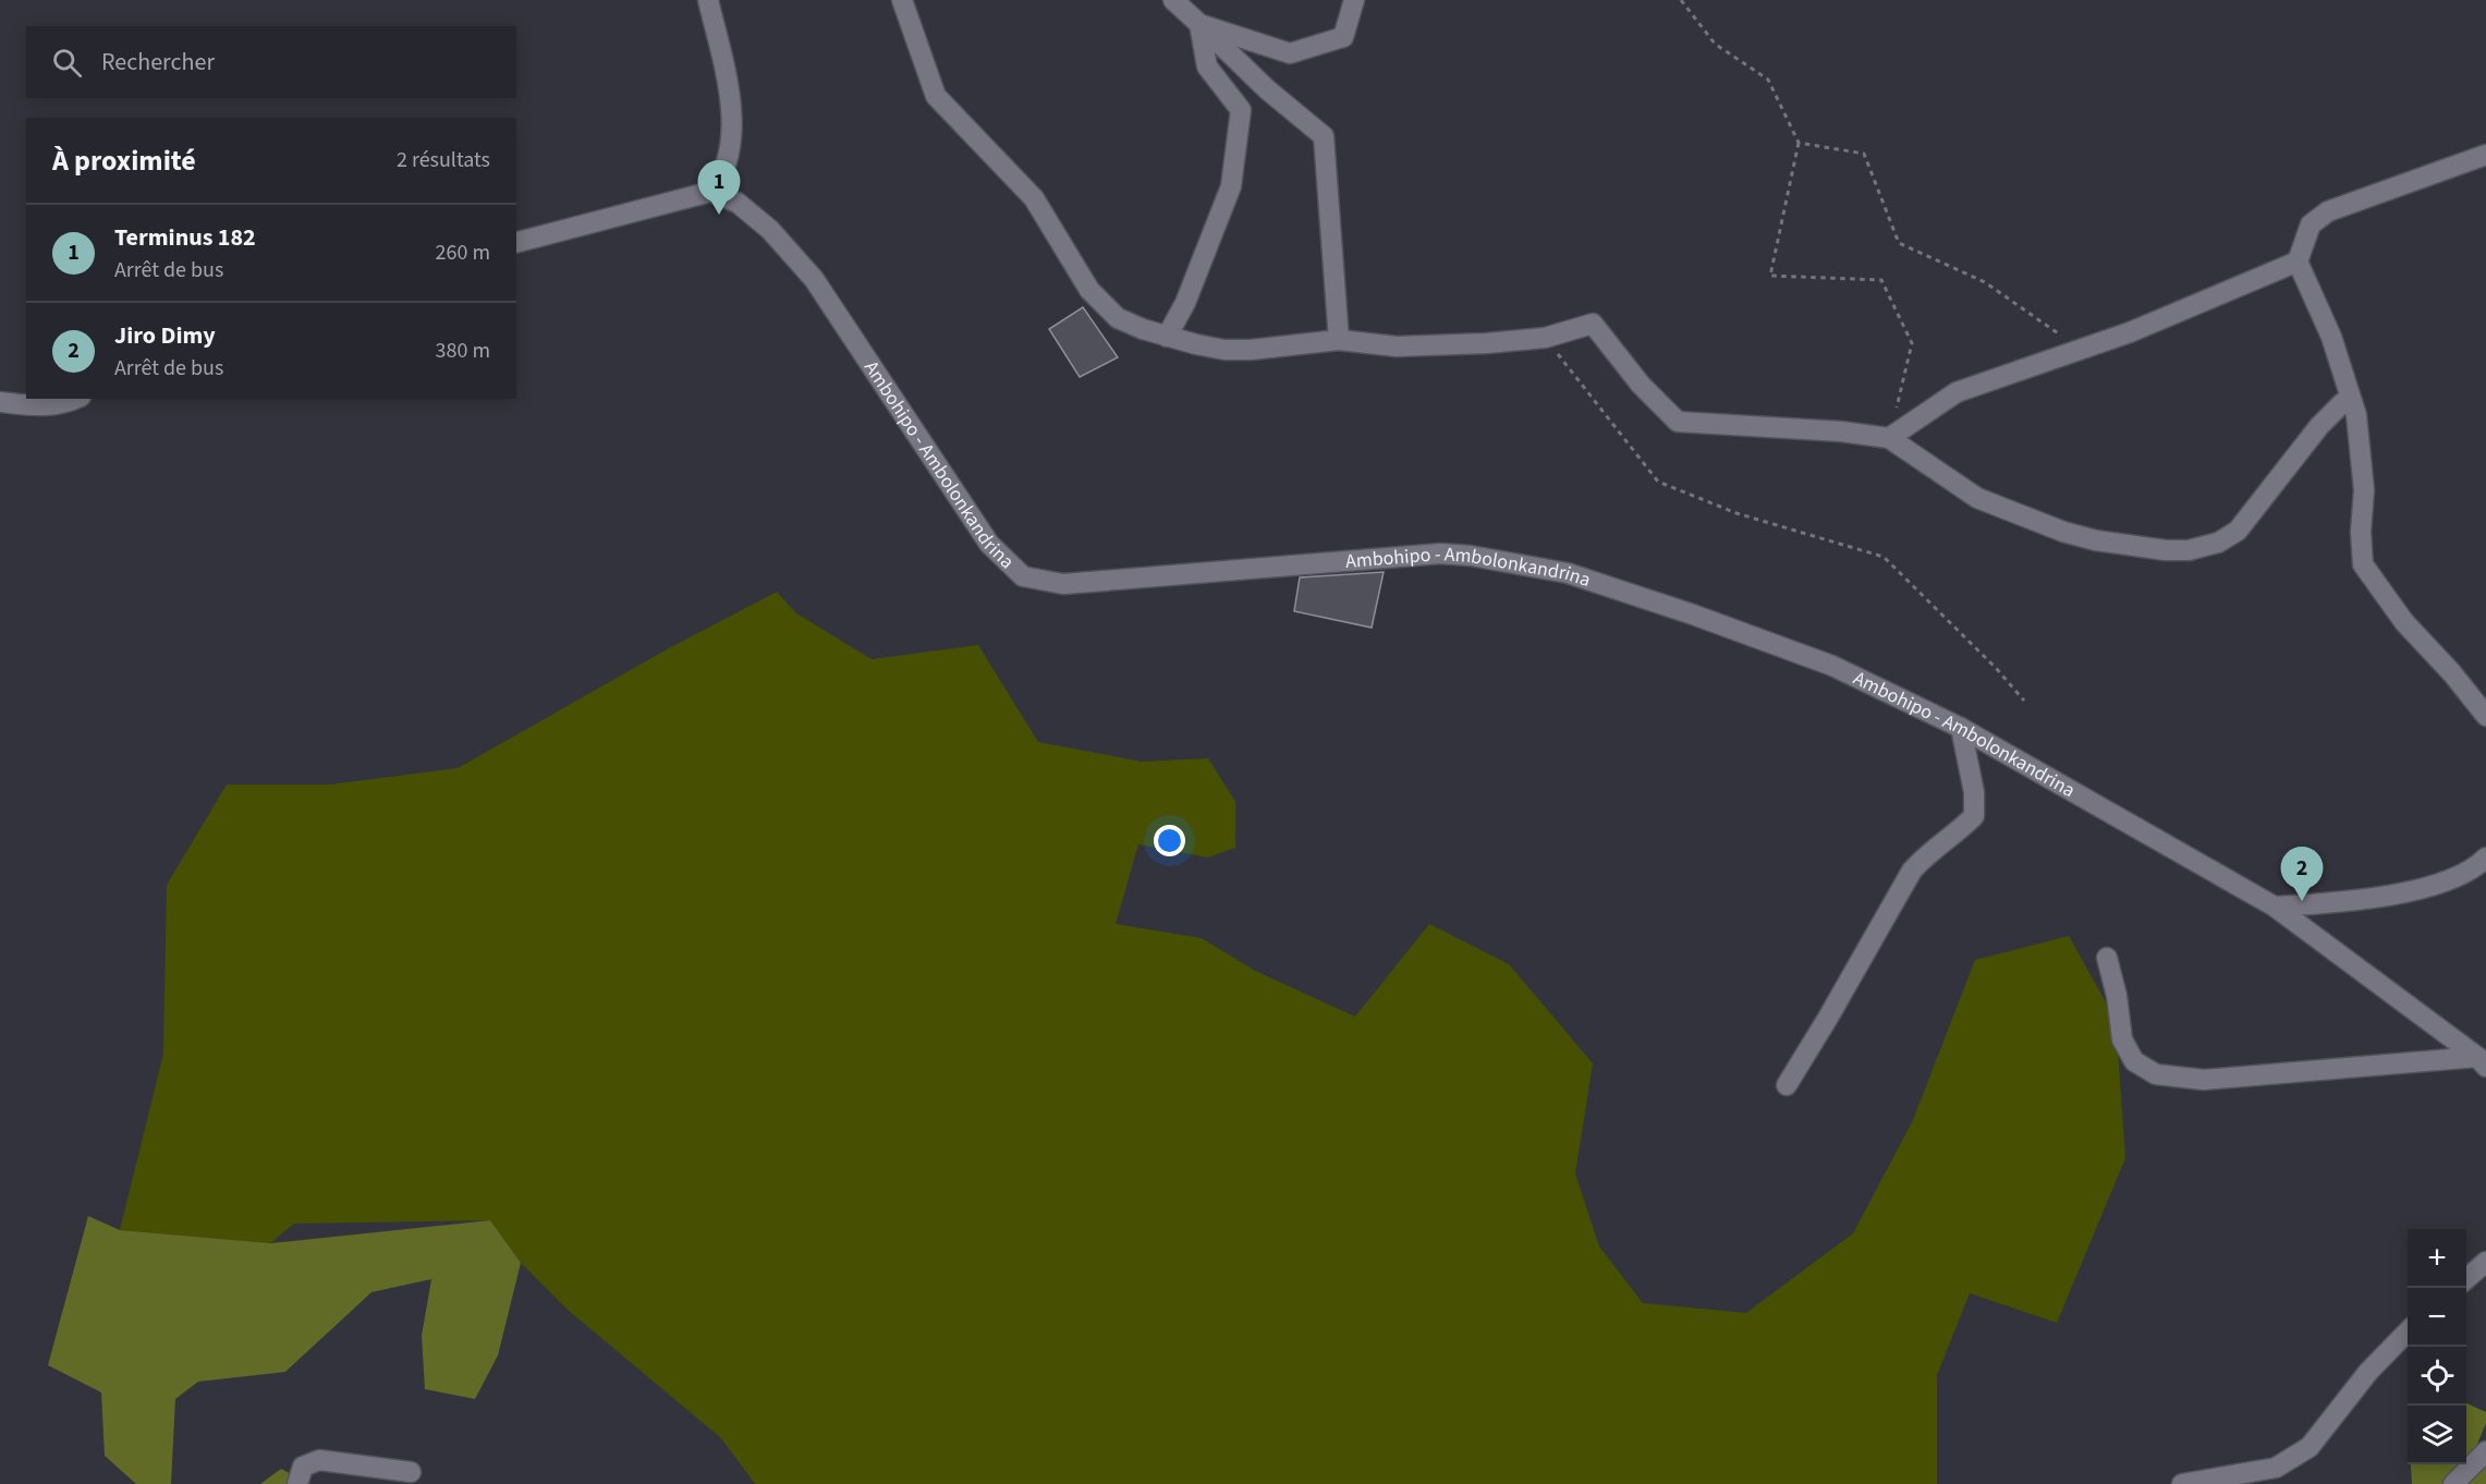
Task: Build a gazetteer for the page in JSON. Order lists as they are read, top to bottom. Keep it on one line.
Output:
{"streets":{"street":["Ambohipo - Ambolonkandrina"]},"page":{"search":"Rechercher","heading":["À proximité","2 résultats"],"pins":["1","2"],"list":[{"mark":"1","name":"Terminus 182","note":"Arrêt de bus","value":"260 m"},{"mark":"2","name":"Jiro Dimy","note":"Arrêt de bus","value":"380 m"}],"map_buttons":["+","−"]}}
